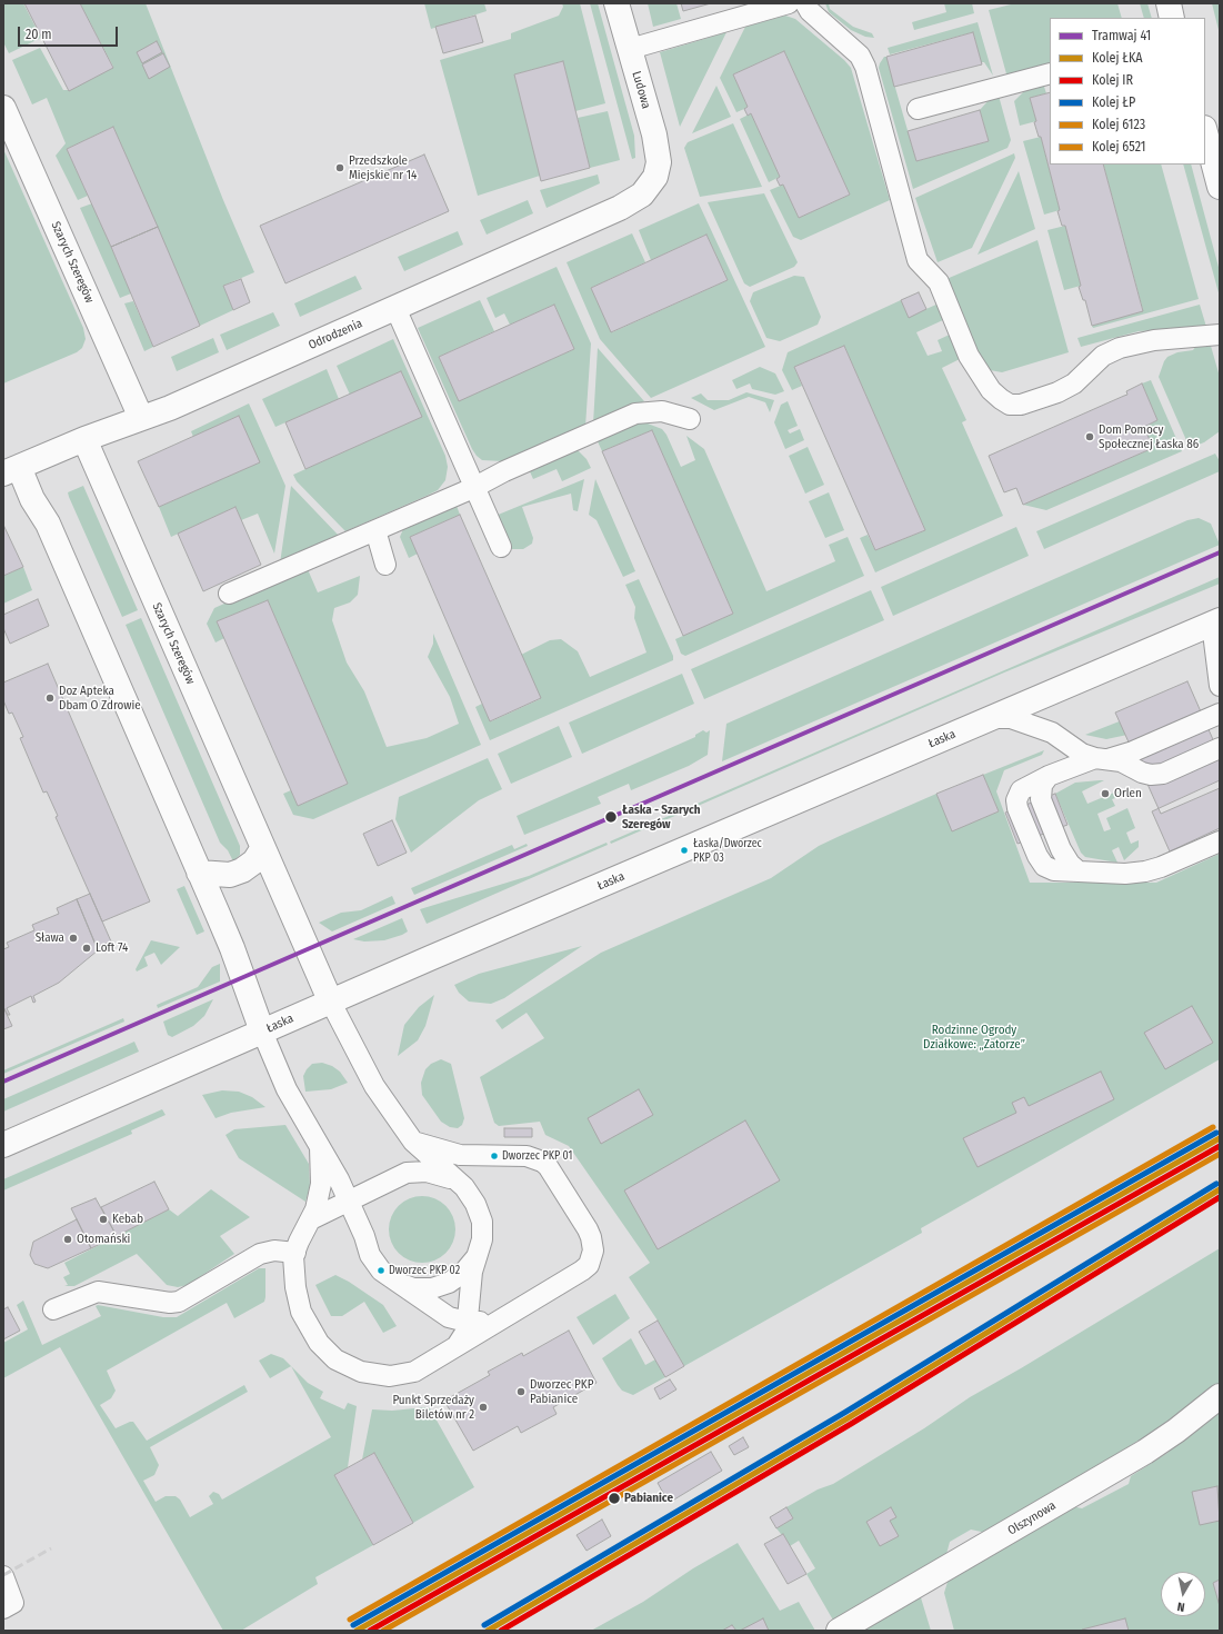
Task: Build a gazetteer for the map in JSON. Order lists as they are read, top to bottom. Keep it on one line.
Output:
{"streets":{"street":["Ludowa","Szarych Szeregów","Odrodzenia","Łaska","Olszynowa"]},"crossings":[["Ludowa","Odrodzenia"],["Szarych Szeregów","Odrodzenia"],["Szarych Szeregów","Łaska"]],"parks":["Rodzinne Ogrody Działkowe: „Zatorze”"],"places":["Przedszkole Miejskie nr 14","Dom Pomocy Społecznej Łaska 86","Doz Apteka Dbam O Zdrowie","Orlen","Łaska - Szarych Szeregów","Łaska/Dworzec PKP 03","Sława","Loft 74","Dworzec PKP 01","Kebab","Otomański","Dworzec PKP 02","Dworzec PKP Pabianice","Punkt Sprzedaży Biletów nr 2","Pabianice"],"lines":["tram line 41","rail line 6521","rail line ŁP","rail line ŁKA","rail line IR","rail line 6123"],"legend":["Tramwaj 41","Kolej ŁKA","Kolej IR","Kolej ŁP","Kolej 6123","Kolej 6521"],"scale_bar":"20 m","north":"bottom"}
